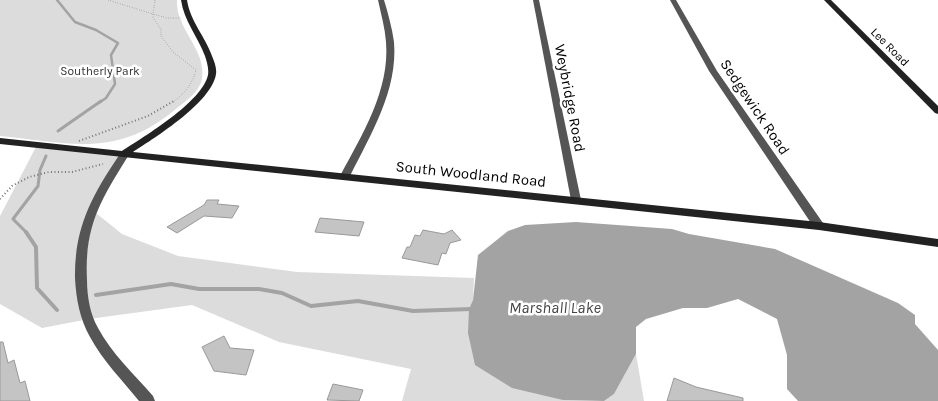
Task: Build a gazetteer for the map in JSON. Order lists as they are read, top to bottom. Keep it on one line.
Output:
{"streets":{"street":["Lee Road","Weybridge Road","Sedgewick Road","South Woodland Road"]},"crossings":[["Weybridge Road","South Woodland Road"],["Sedgewick Road","South Woodland Road"]],"water":["Marshall Lake"],"parks":["Southerly Park"]}
